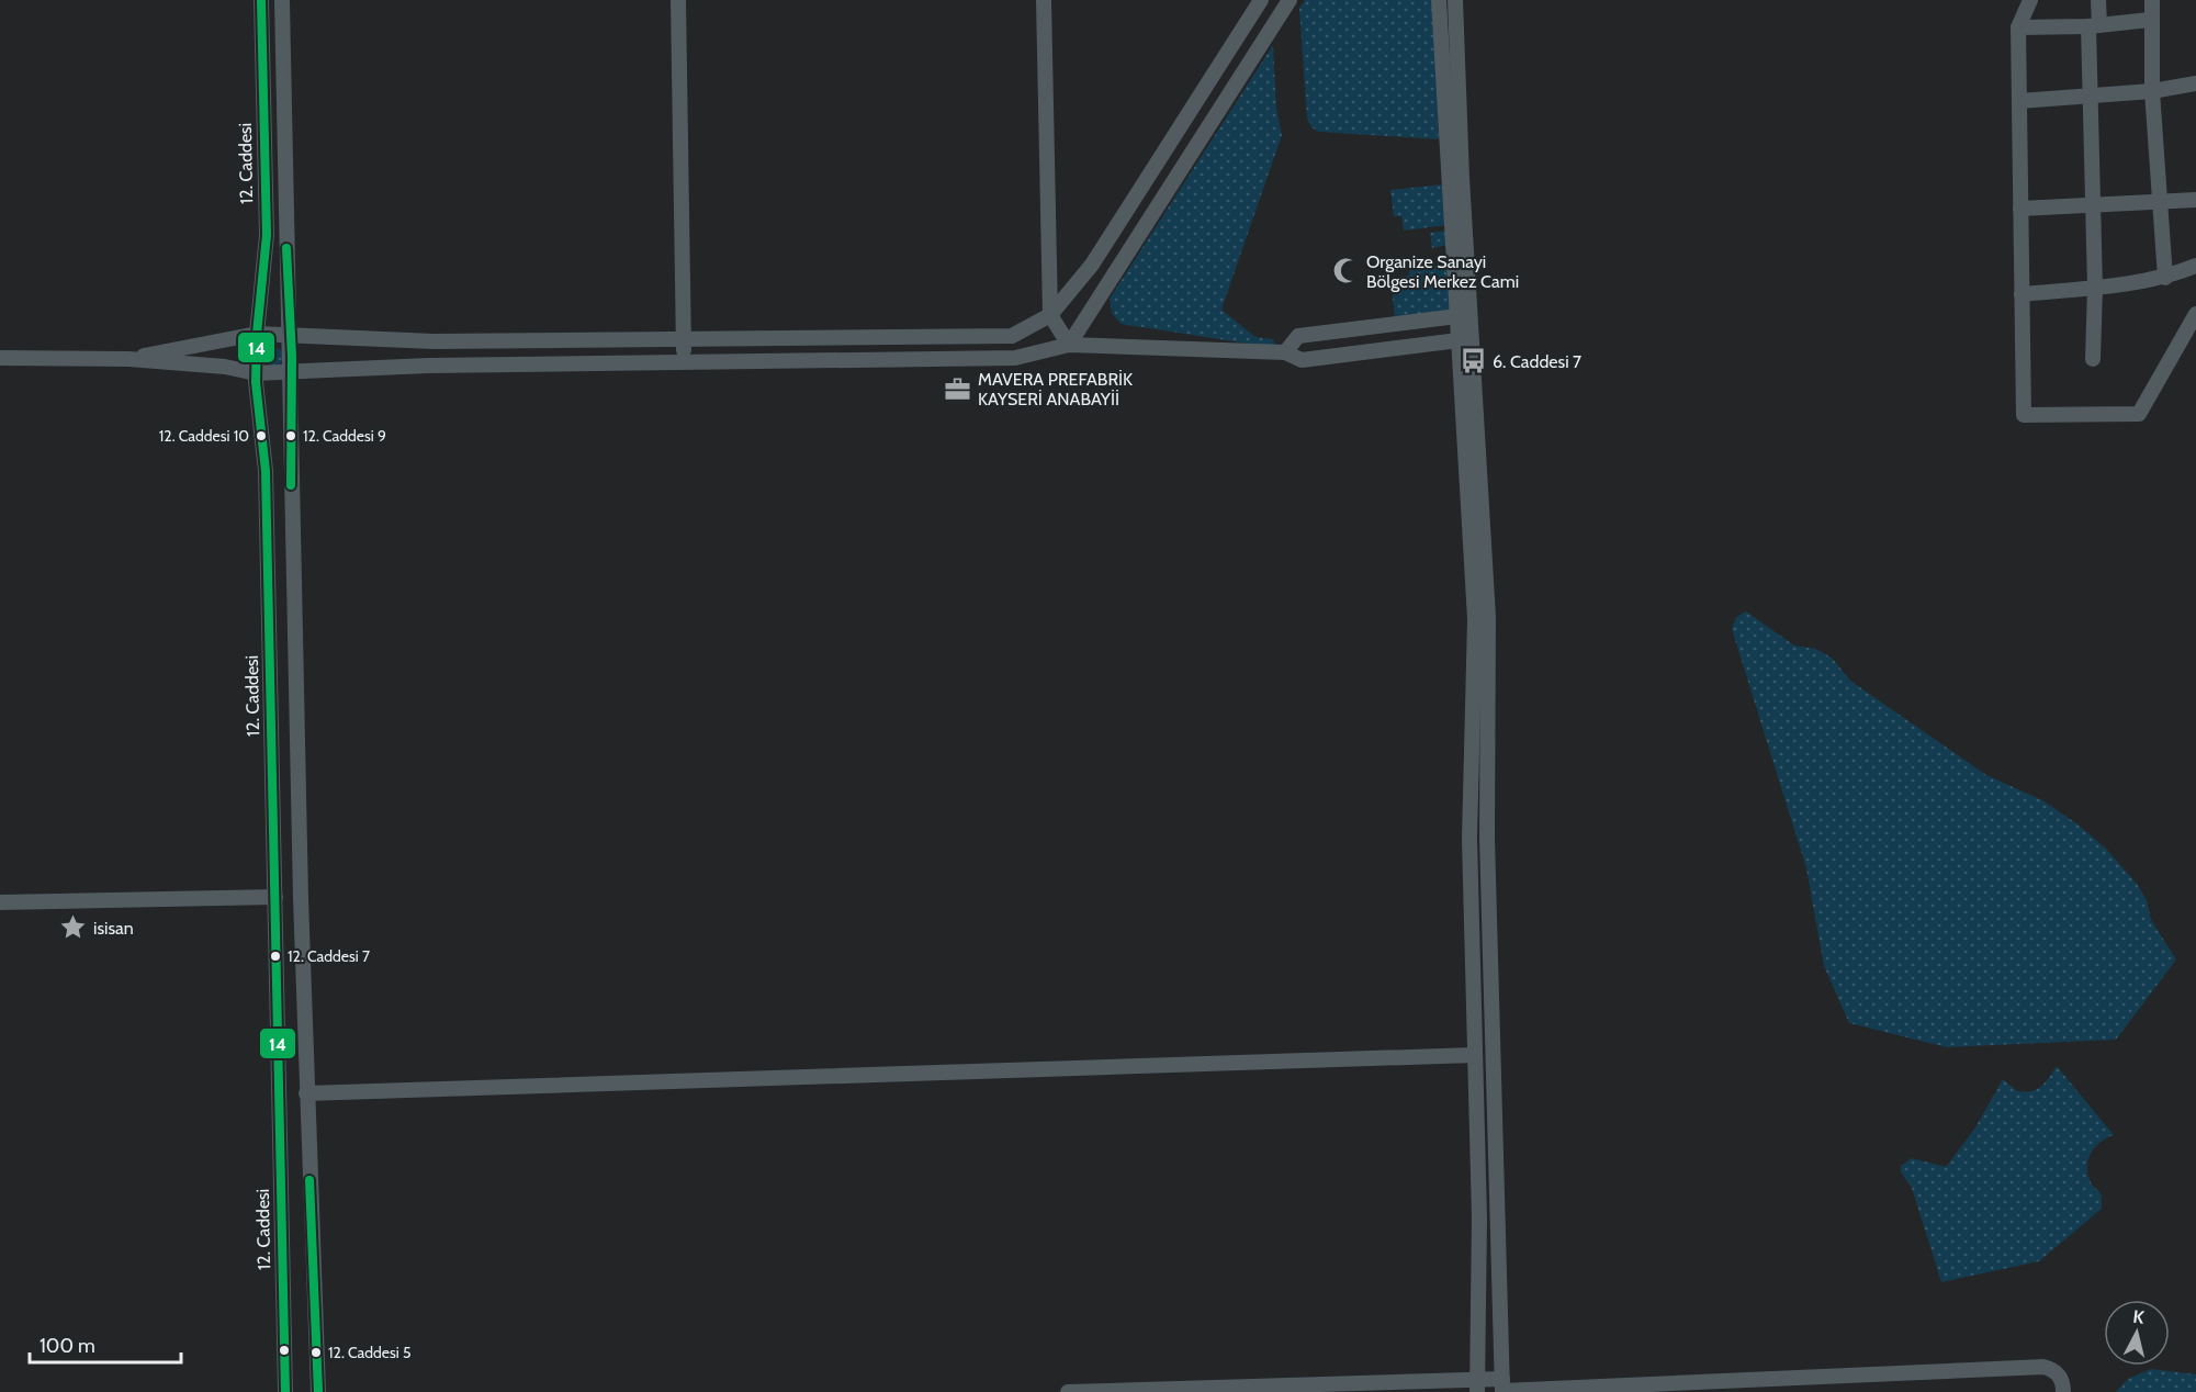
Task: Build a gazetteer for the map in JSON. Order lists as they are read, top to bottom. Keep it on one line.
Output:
{"streets":{"street":["12. Caddesi"]},"places":{"mosque":["Organize Sanayi Bölgesi Merkez Cami"],"bus stop":["6. Caddesi 7"],"office":["MAVERA PREFABRİK KAYSERİ ANABAYİİ"],"other":["12. Caddesi 10","12. Caddesi 9","12. Caddesi 7","12. Caddesi 5"],"place":["isisan"]},"lines":["transit line 14"],"scale_bar":"100 m","north":"top"}
